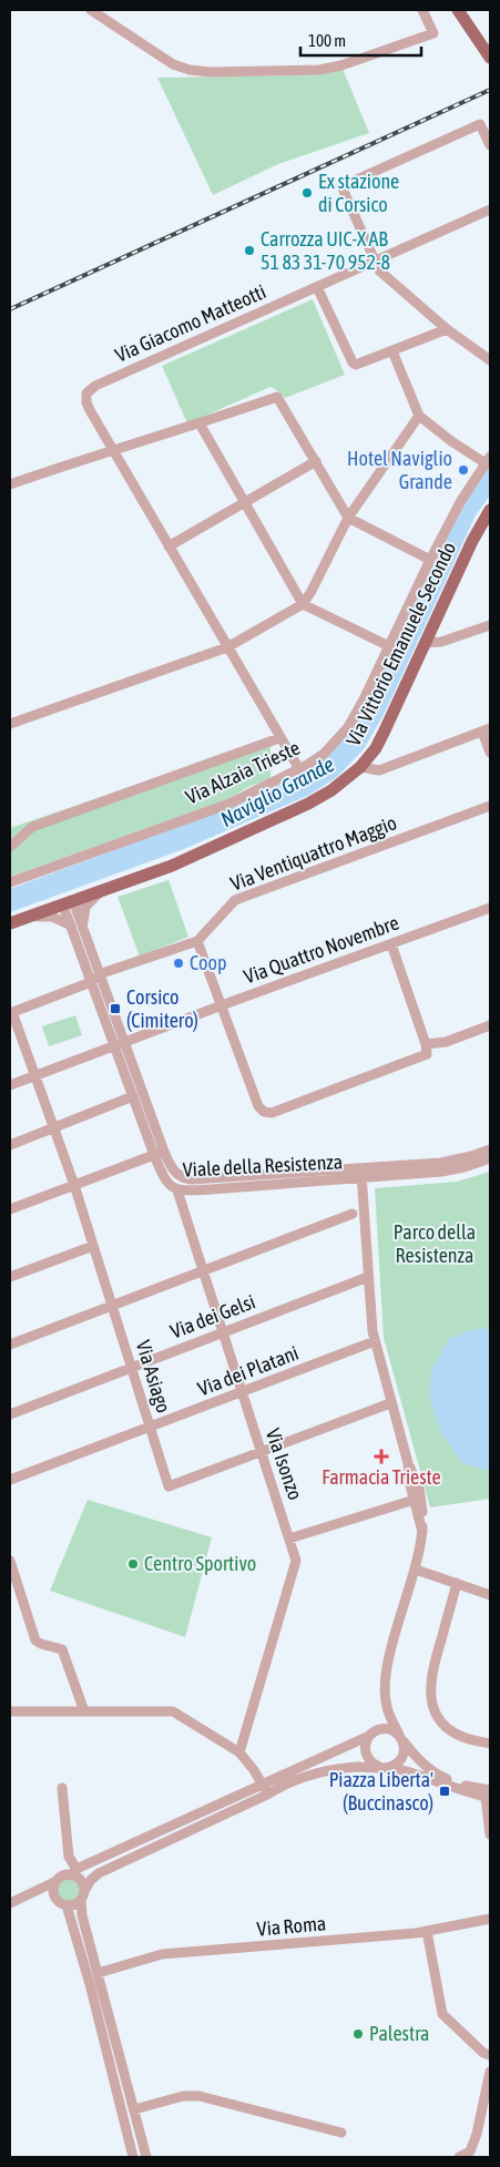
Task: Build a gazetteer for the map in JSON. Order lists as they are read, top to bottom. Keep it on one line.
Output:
{"streets":{"main road":["Via Vittorio Emanuele Secondo"],"street":["Via Giacomo Matteotti","Via Alzaia Trieste","Via Ventiquattro Maggio","Via Quattro Novembre","Viale della Resistenza","Via dei Gelsi","Via dei Platani","Via Asiago","Via Isonzo","Via Roma"]},"crossings":[["Via Vittorio Emanuele Secondo","Viale della Resistenza"],["Via Ventiquattro Maggio","Viale della Resistenza"],["Via Quattro Novembre","Viale della Resistenza"],["Via Quattro Novembre","Via Asiago"],["Viale della Resistenza","Via Isonzo"],["Via dei Gelsi","Via Asiago"],["Via dei Gelsi","Via Isonzo"],["Via dei Platani","Via Asiago"],["Via dei Platani","Via Isonzo"],["Via Asiago","Via Isonzo"]],"water":["Naviglio Grande"],"parks":["Parco della Resistenza"],"places":{"other":["Ex stazione di Corsico","Carrozza UIC-X AB 51 83 31-70 952-8","Hotel Naviglio Grande","Coop","Centro Sportivo","Palestra"],"transit":["Corsico (Cimitero)","Piazza Liberta' (Buccinasco)"],"health":["Farmacia Trieste"]},"scale_bar":"100 m"}
